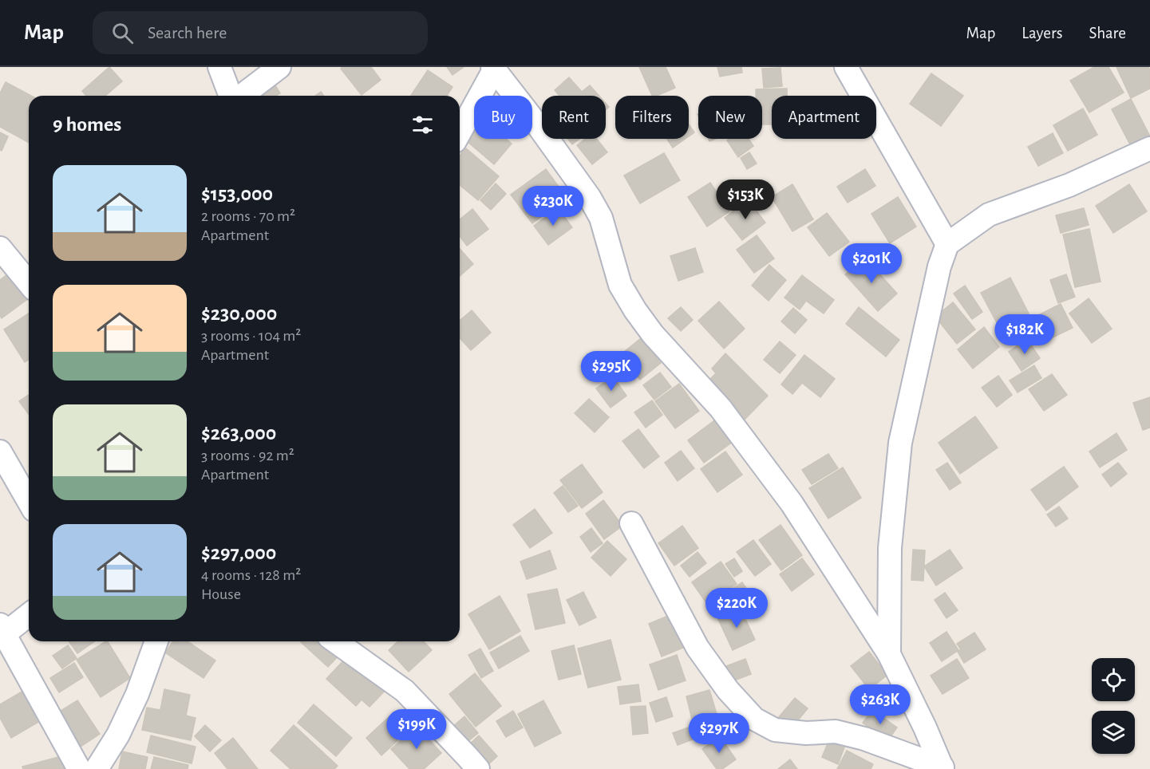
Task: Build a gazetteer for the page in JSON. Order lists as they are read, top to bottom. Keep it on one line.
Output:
{"page":{"header":"Map","search":"Search here","nav":["Map","Layers","Share"],"chip":["Buy","Rent","Filters","New","Apartment"],"heading":"9 homes","list":[{"name":"$153,000","note":"2 rooms · 70 m² · Apartment"},{"name":"$230,000","note":"3 rooms · 104 m² · Apartment"},{"name":"$263,000","note":"3 rooms · 92 m² · Apartment"},{"name":"$297,000","note":"4 rooms · 128 m² · House"}],"price":["$153K","$230K","$201K","$182K","$295K","$220K","$263K","$199K","$297K"]}}
